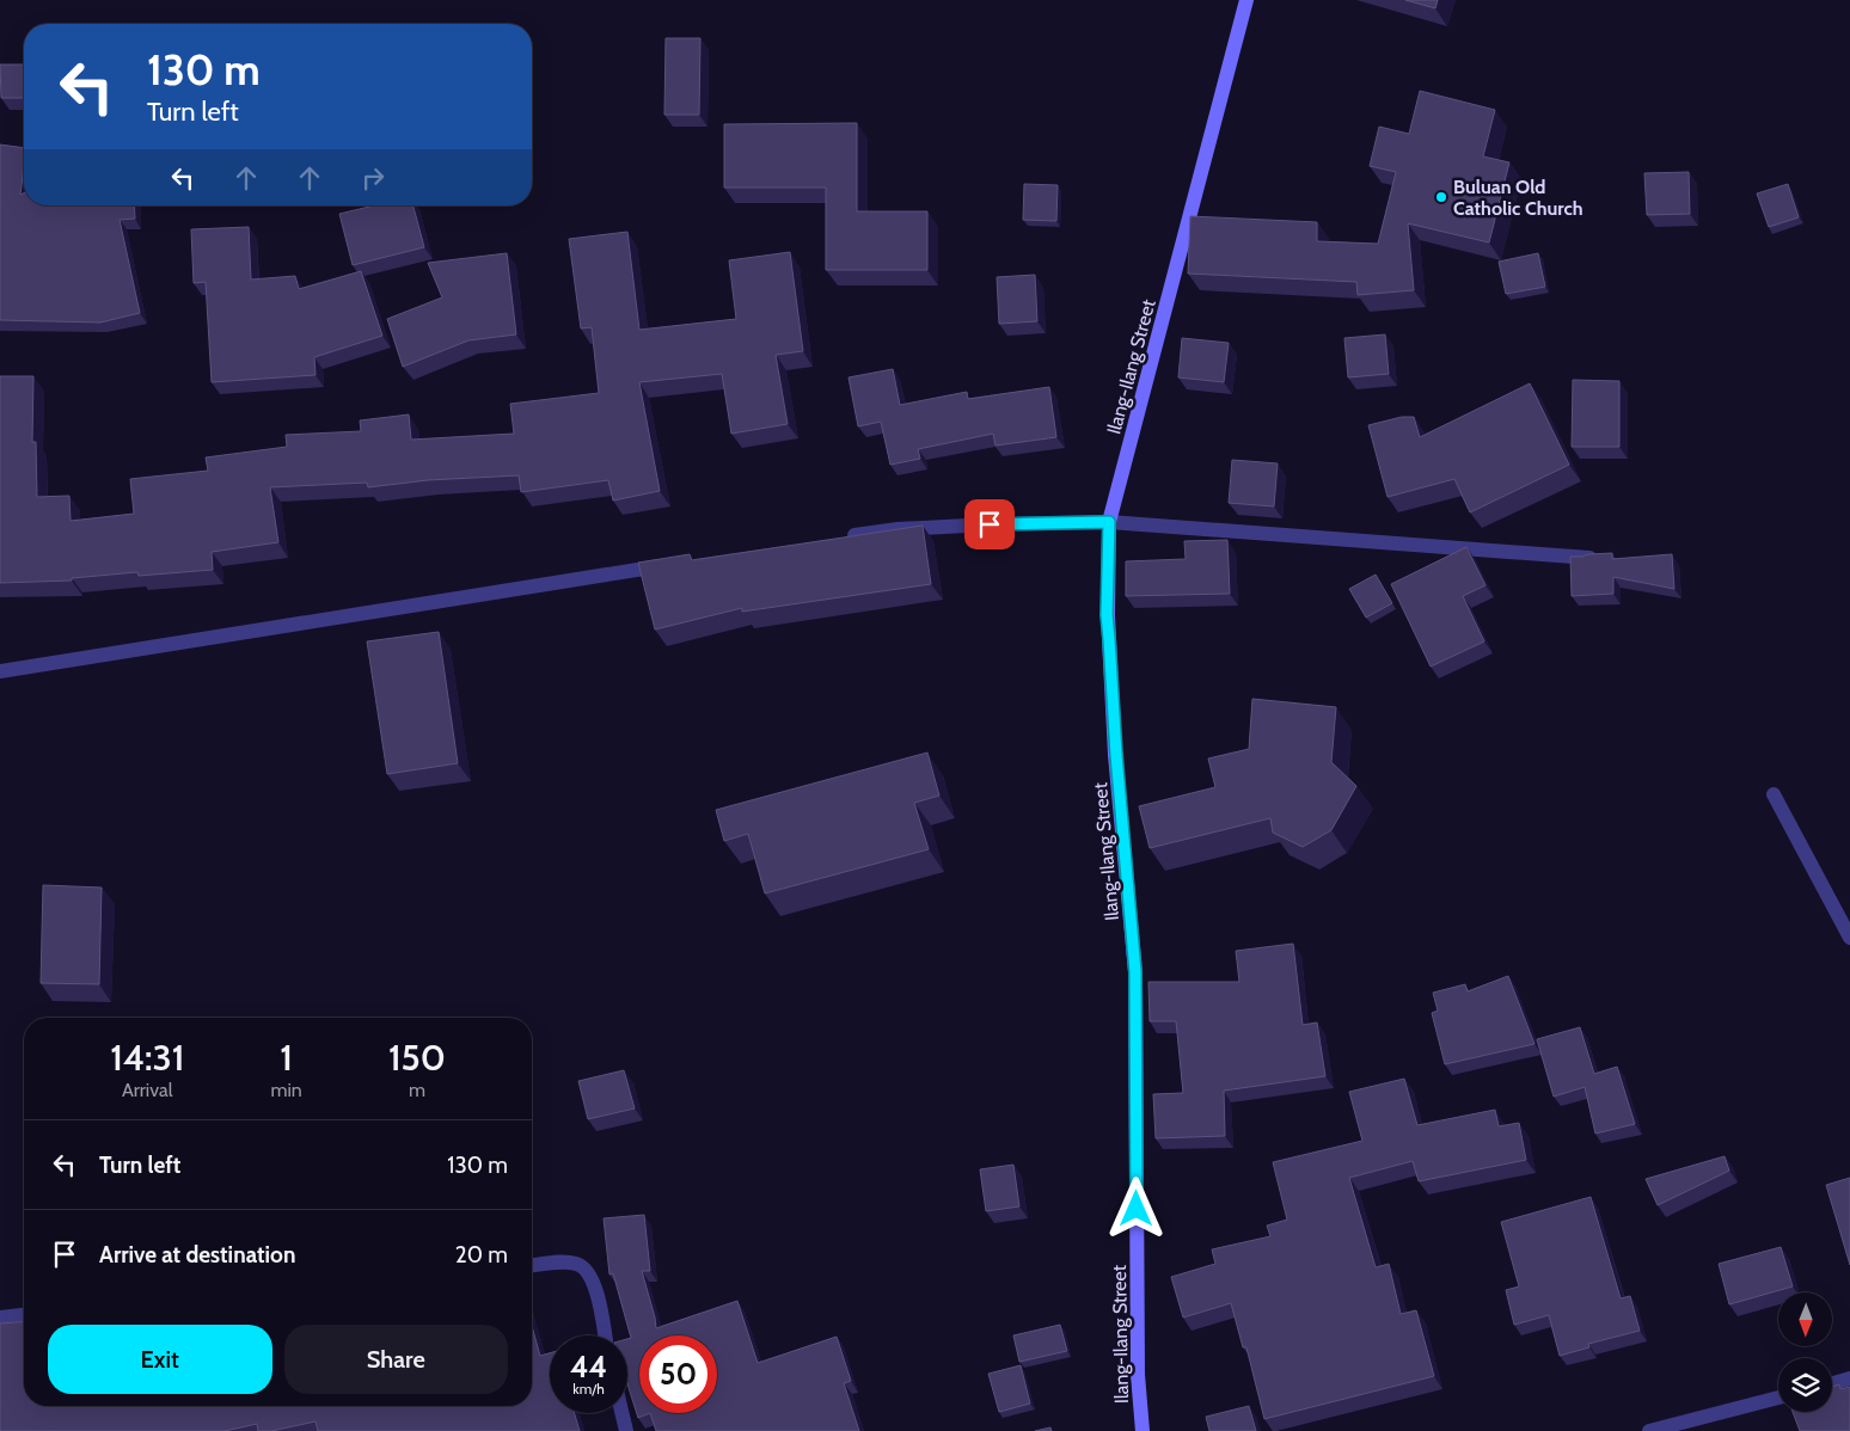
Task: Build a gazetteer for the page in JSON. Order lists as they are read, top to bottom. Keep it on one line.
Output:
{"streets":{"main road":["Ilang-Ilang Street"]},"places":["Buluan Old Catholic Church"],"north":"bottom","page":{"turn":["130 m","Turn left"],"eta":["14:31","Arrival","1","min","150","m"],"list":[{"name":"Turn left","value":"130 m"},{"name":"Arrive at destination","value":"20 m"}],"buttons":["Exit","Share"],"speed":"44 km/h","limit":"50"}}
